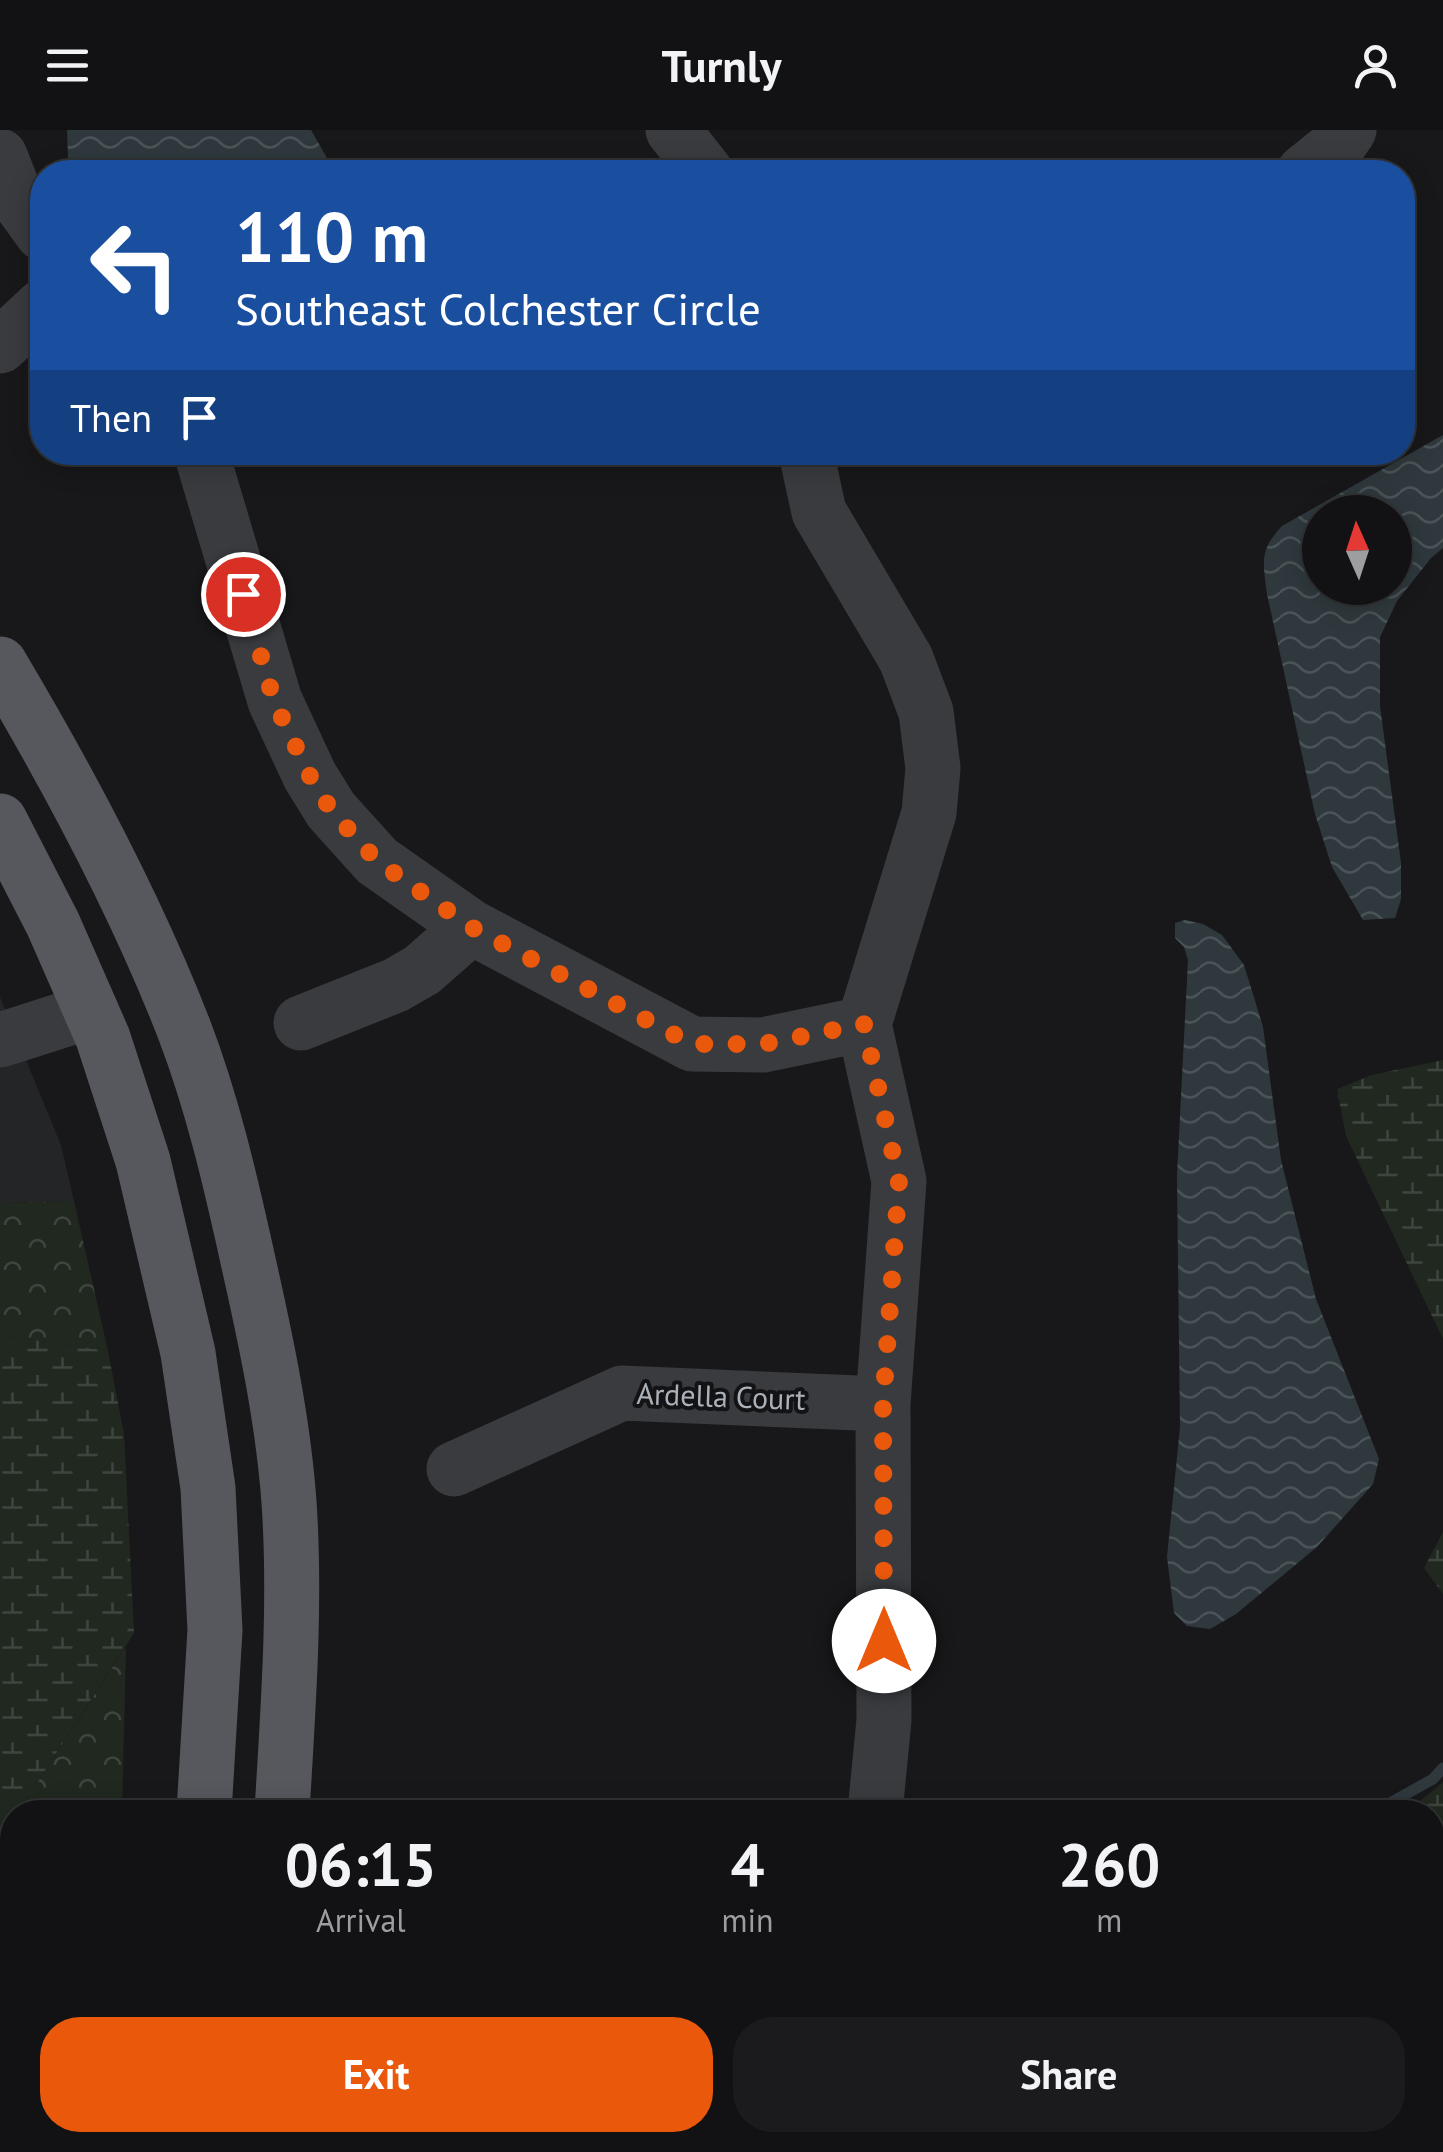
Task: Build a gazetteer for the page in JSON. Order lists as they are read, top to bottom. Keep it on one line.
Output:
{"streets":{"street":["Ardella Court"]},"north":"top","page":{"header":"Turnly","turn":["110 m","Southeast Colchester Circle"],"then":"Then","eta":["06:15","Arrival","4","min","260","m"],"buttons":["Exit","Share"]}}
